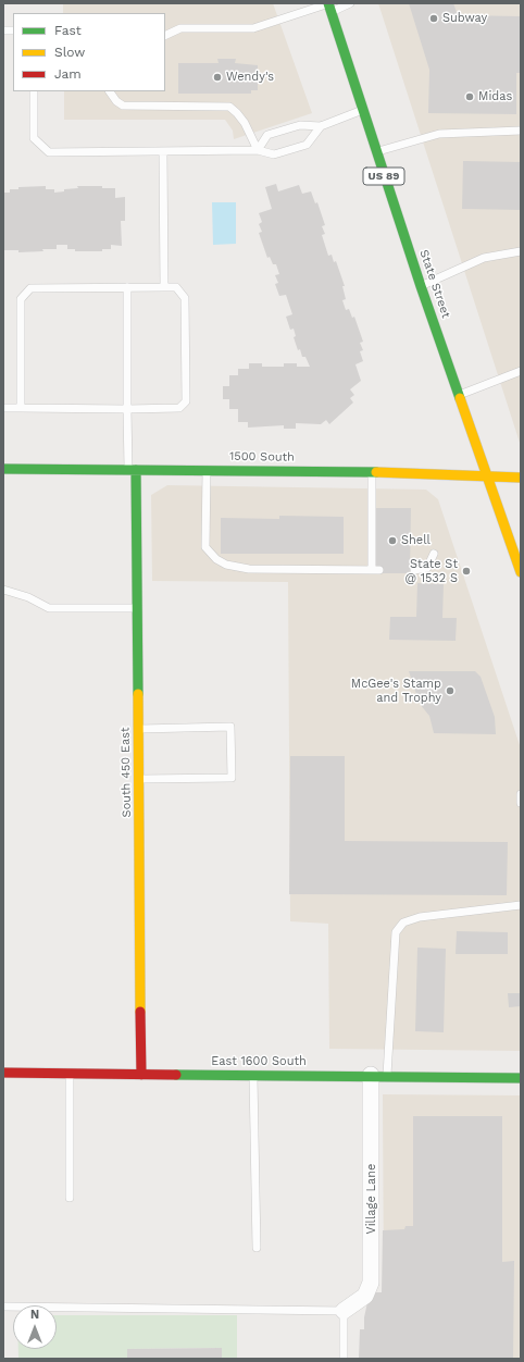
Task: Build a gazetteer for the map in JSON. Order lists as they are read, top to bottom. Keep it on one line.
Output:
{"streets":{"street":["US 89","State Street","1500 South","South 450 East","East 1600 South","Village Lane"]},"crossings":[["State Street","1500 South"],["1500 South","South 450 East"],["South 450 East","East 1600 South"],["East 1600 South","Village Lane"]],"places":["Subway","Wendy's","Midas","Shell","State St @ 1532 S","McGee's Stamp and Trophy"],"legend":["Fast","Slow","Jam"],"north":"top"}
